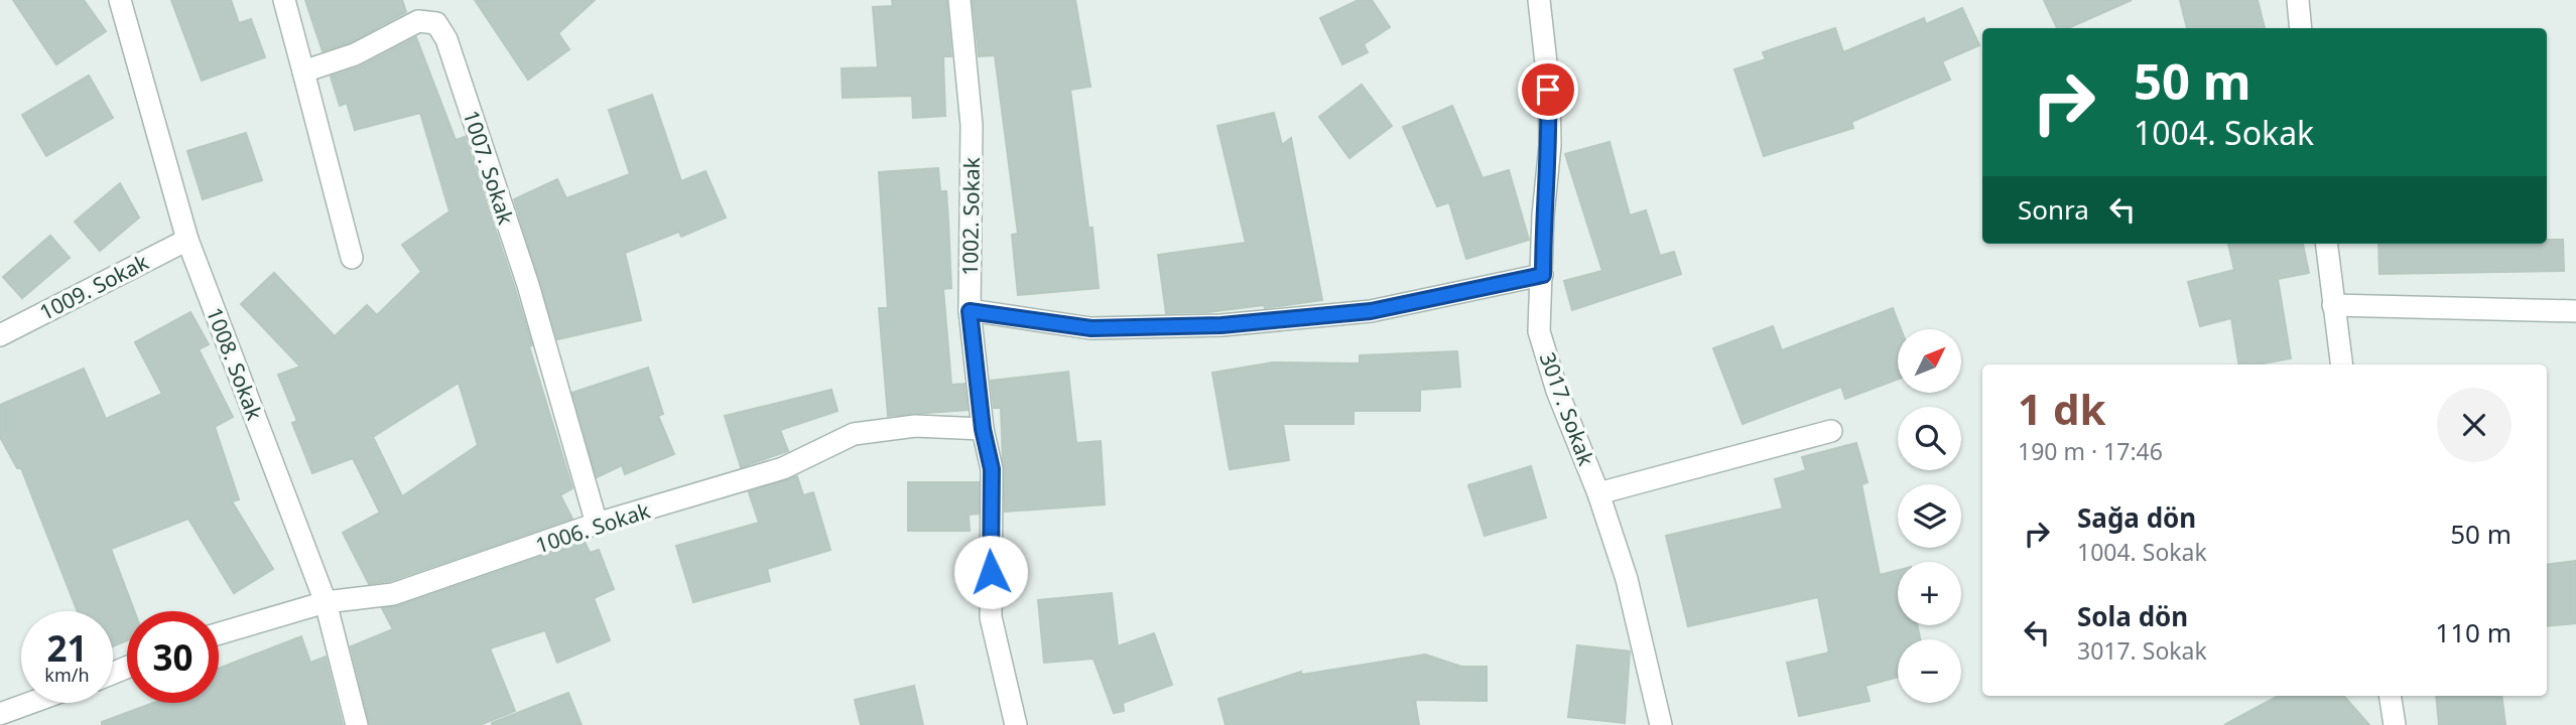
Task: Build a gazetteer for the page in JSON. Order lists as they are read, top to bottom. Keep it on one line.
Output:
{"streets":{"street":["1007. Sokak","1002. Sokak","1009. Sokak","1008. Sokak","3017. Sokak","1006. Sokak"]},"crossings":[["1007. Sokak","1006. Sokak"],["1002. Sokak","1006. Sokak"],["1009. Sokak","1008. Sokak"],["1008. Sokak","1006. Sokak"]],"north":"top right","page":{"turn":["50 m","1004. Sokak"],"then":"Sonra","map_buttons":["+","−"],"heading":["1 dk","190 m · 17:46"],"list":[{"name":"Sağa dön","note":"1004. Sokak","value":"50 m"},{"name":"Sola dön","note":"3017. Sokak","value":"110 m"}],"speed":"21 km/h","limit":"30"}}
